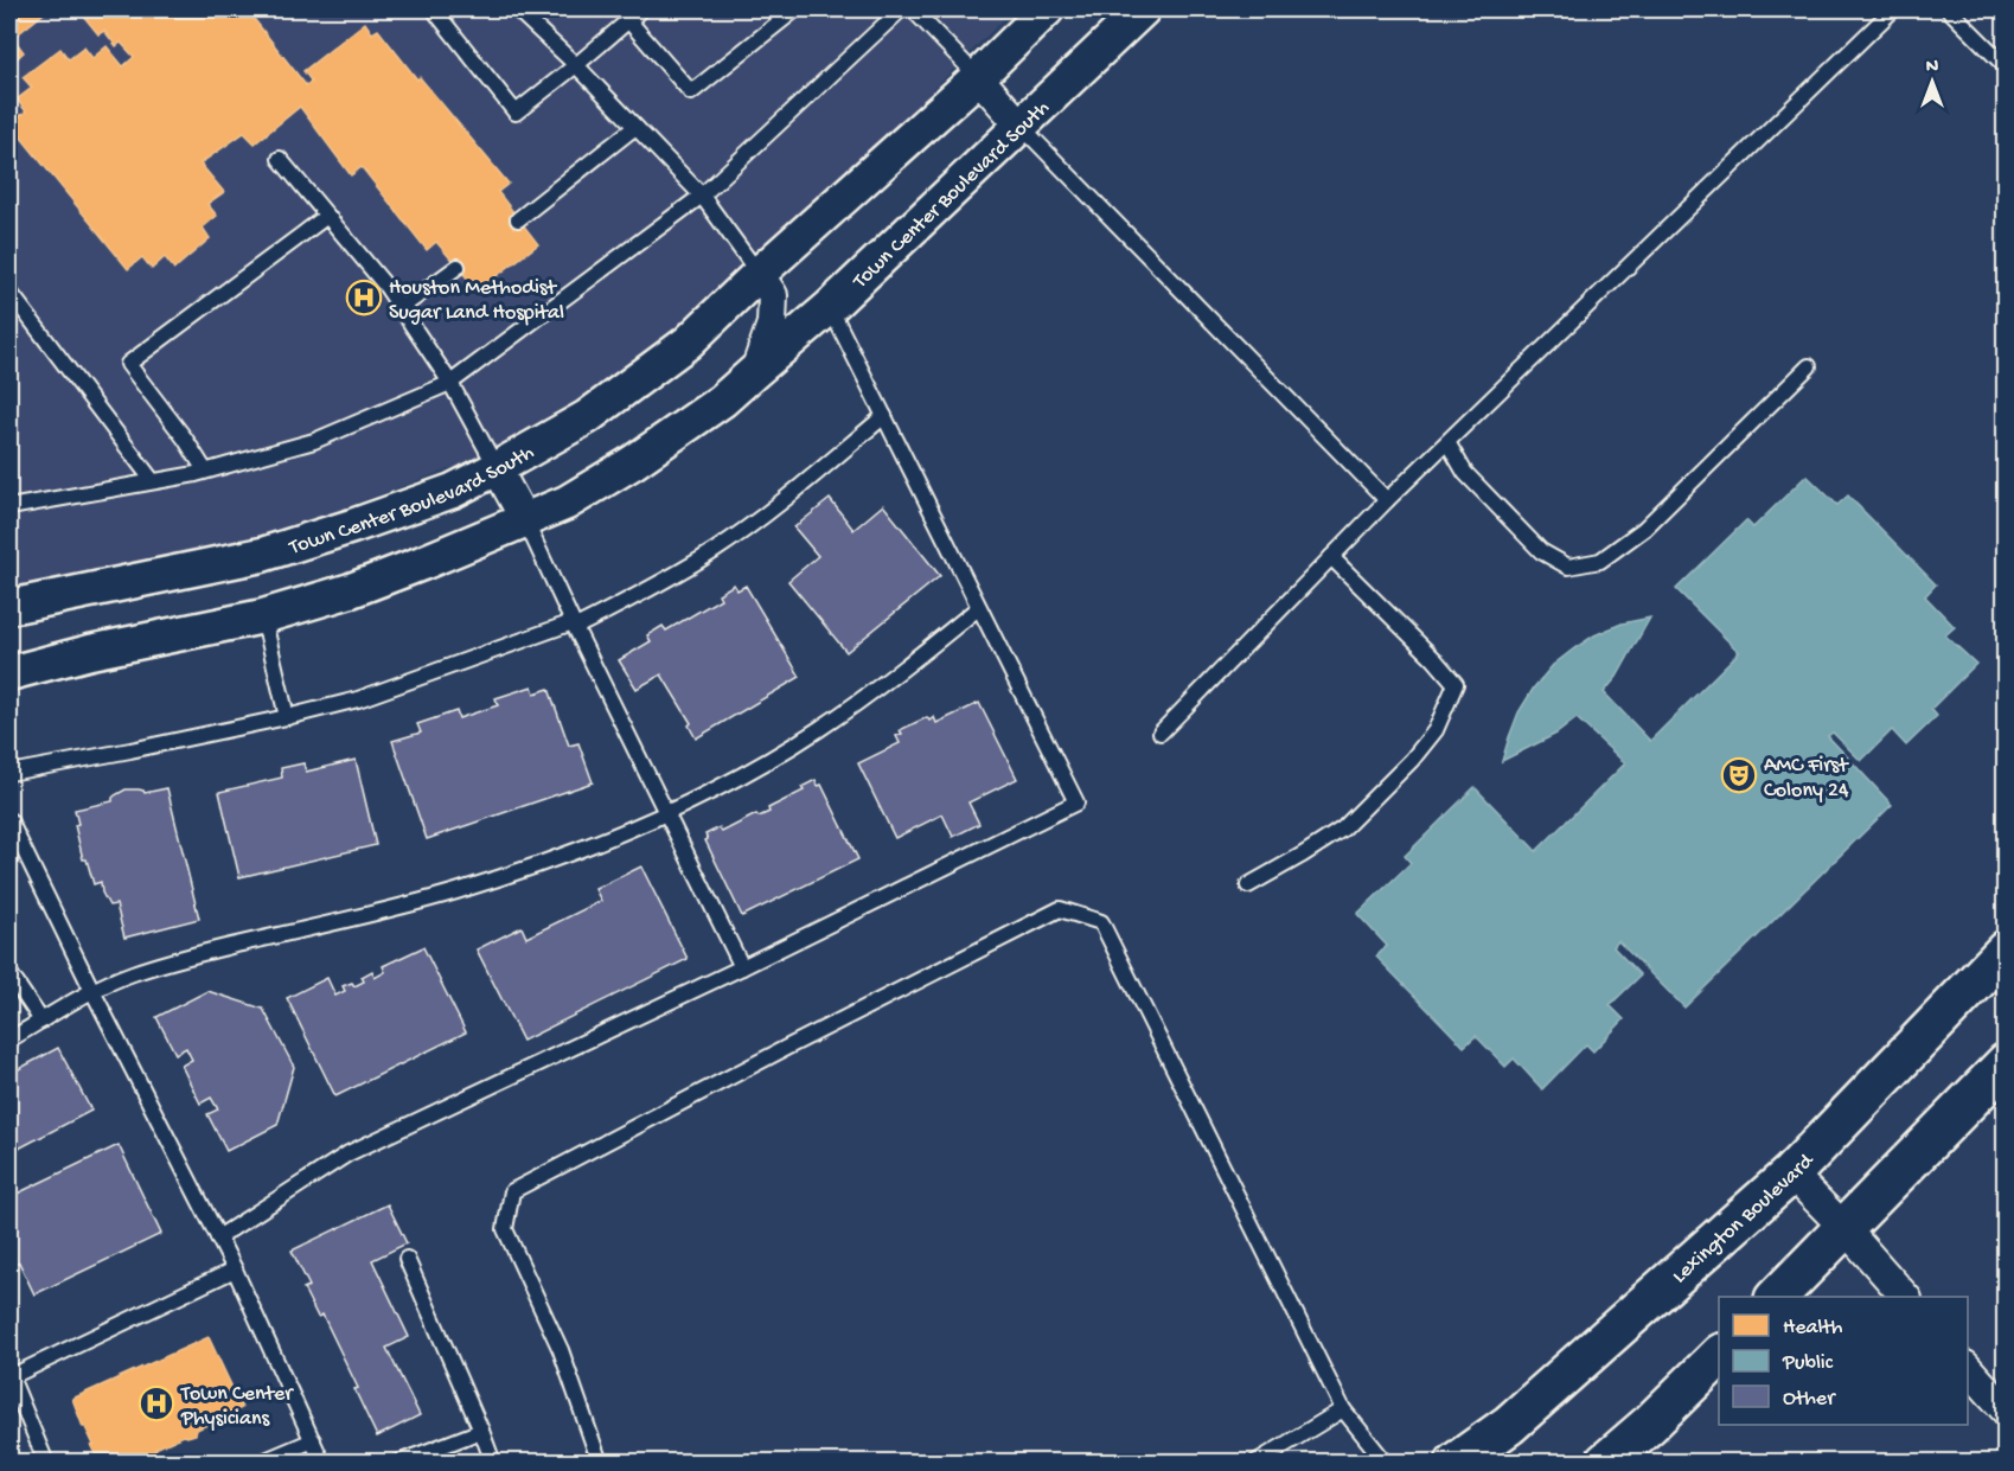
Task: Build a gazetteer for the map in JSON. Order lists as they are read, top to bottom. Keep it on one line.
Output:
{"streets":{"main road":["Lexington Boulevard"],"street":["Town Center Boulevard South"]},"places":{"hospital":["Houston Methodist Sugar Land Hospital","Town Center Physicians"],"theatre":["AMC First Colony 24"]},"legend":["Health","Public","Other"],"north":"top"}
